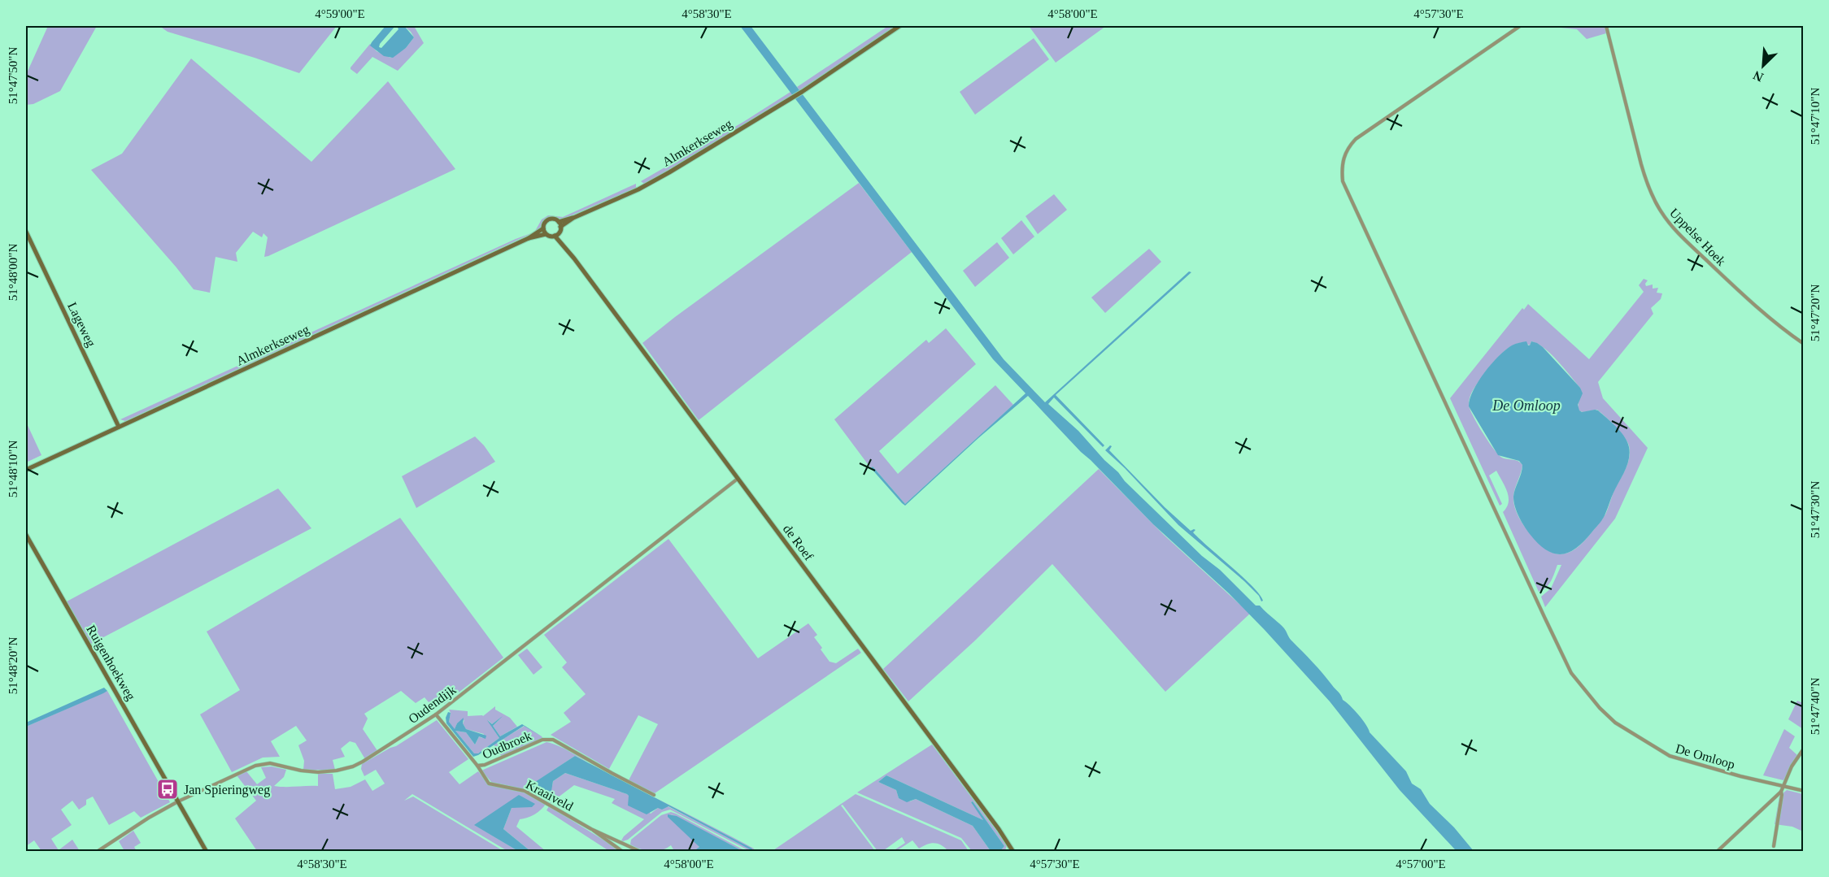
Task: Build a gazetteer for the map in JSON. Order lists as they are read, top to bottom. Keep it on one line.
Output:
{"streets":{"street":["Almkerkseweg","Uppelse Hoek","Lageweg","de Roef","Ruigenhoekweg","Oudendijk","Oudbroek","De Omloop","Kraaiveld"]},"crossings":[["Almkerkseweg","Lageweg"],["Almkerkseweg","de Roef"],["de Roef","Oudendijk"],["Ruigenhoekweg","Oudendijk"],["Oudendijk","Oudbroek"],["Oudbroek","Kraaiveld"]],"water":["De Omloop"],"places":{"bus stop":["Jan Spieringweg"]},"north":"bottom left","coordinates":["4°59'00\"E","4°58'30\"E","4°58'00\"E","4°57'30\"E","51°47'50\"N","51°47'10\"N","51°48'00\"N","51°47'20\"N","51°48'10\"N","51°47'30\"N","51°48'20\"N","51°47'40\"N","4°57'00\"E"]}
